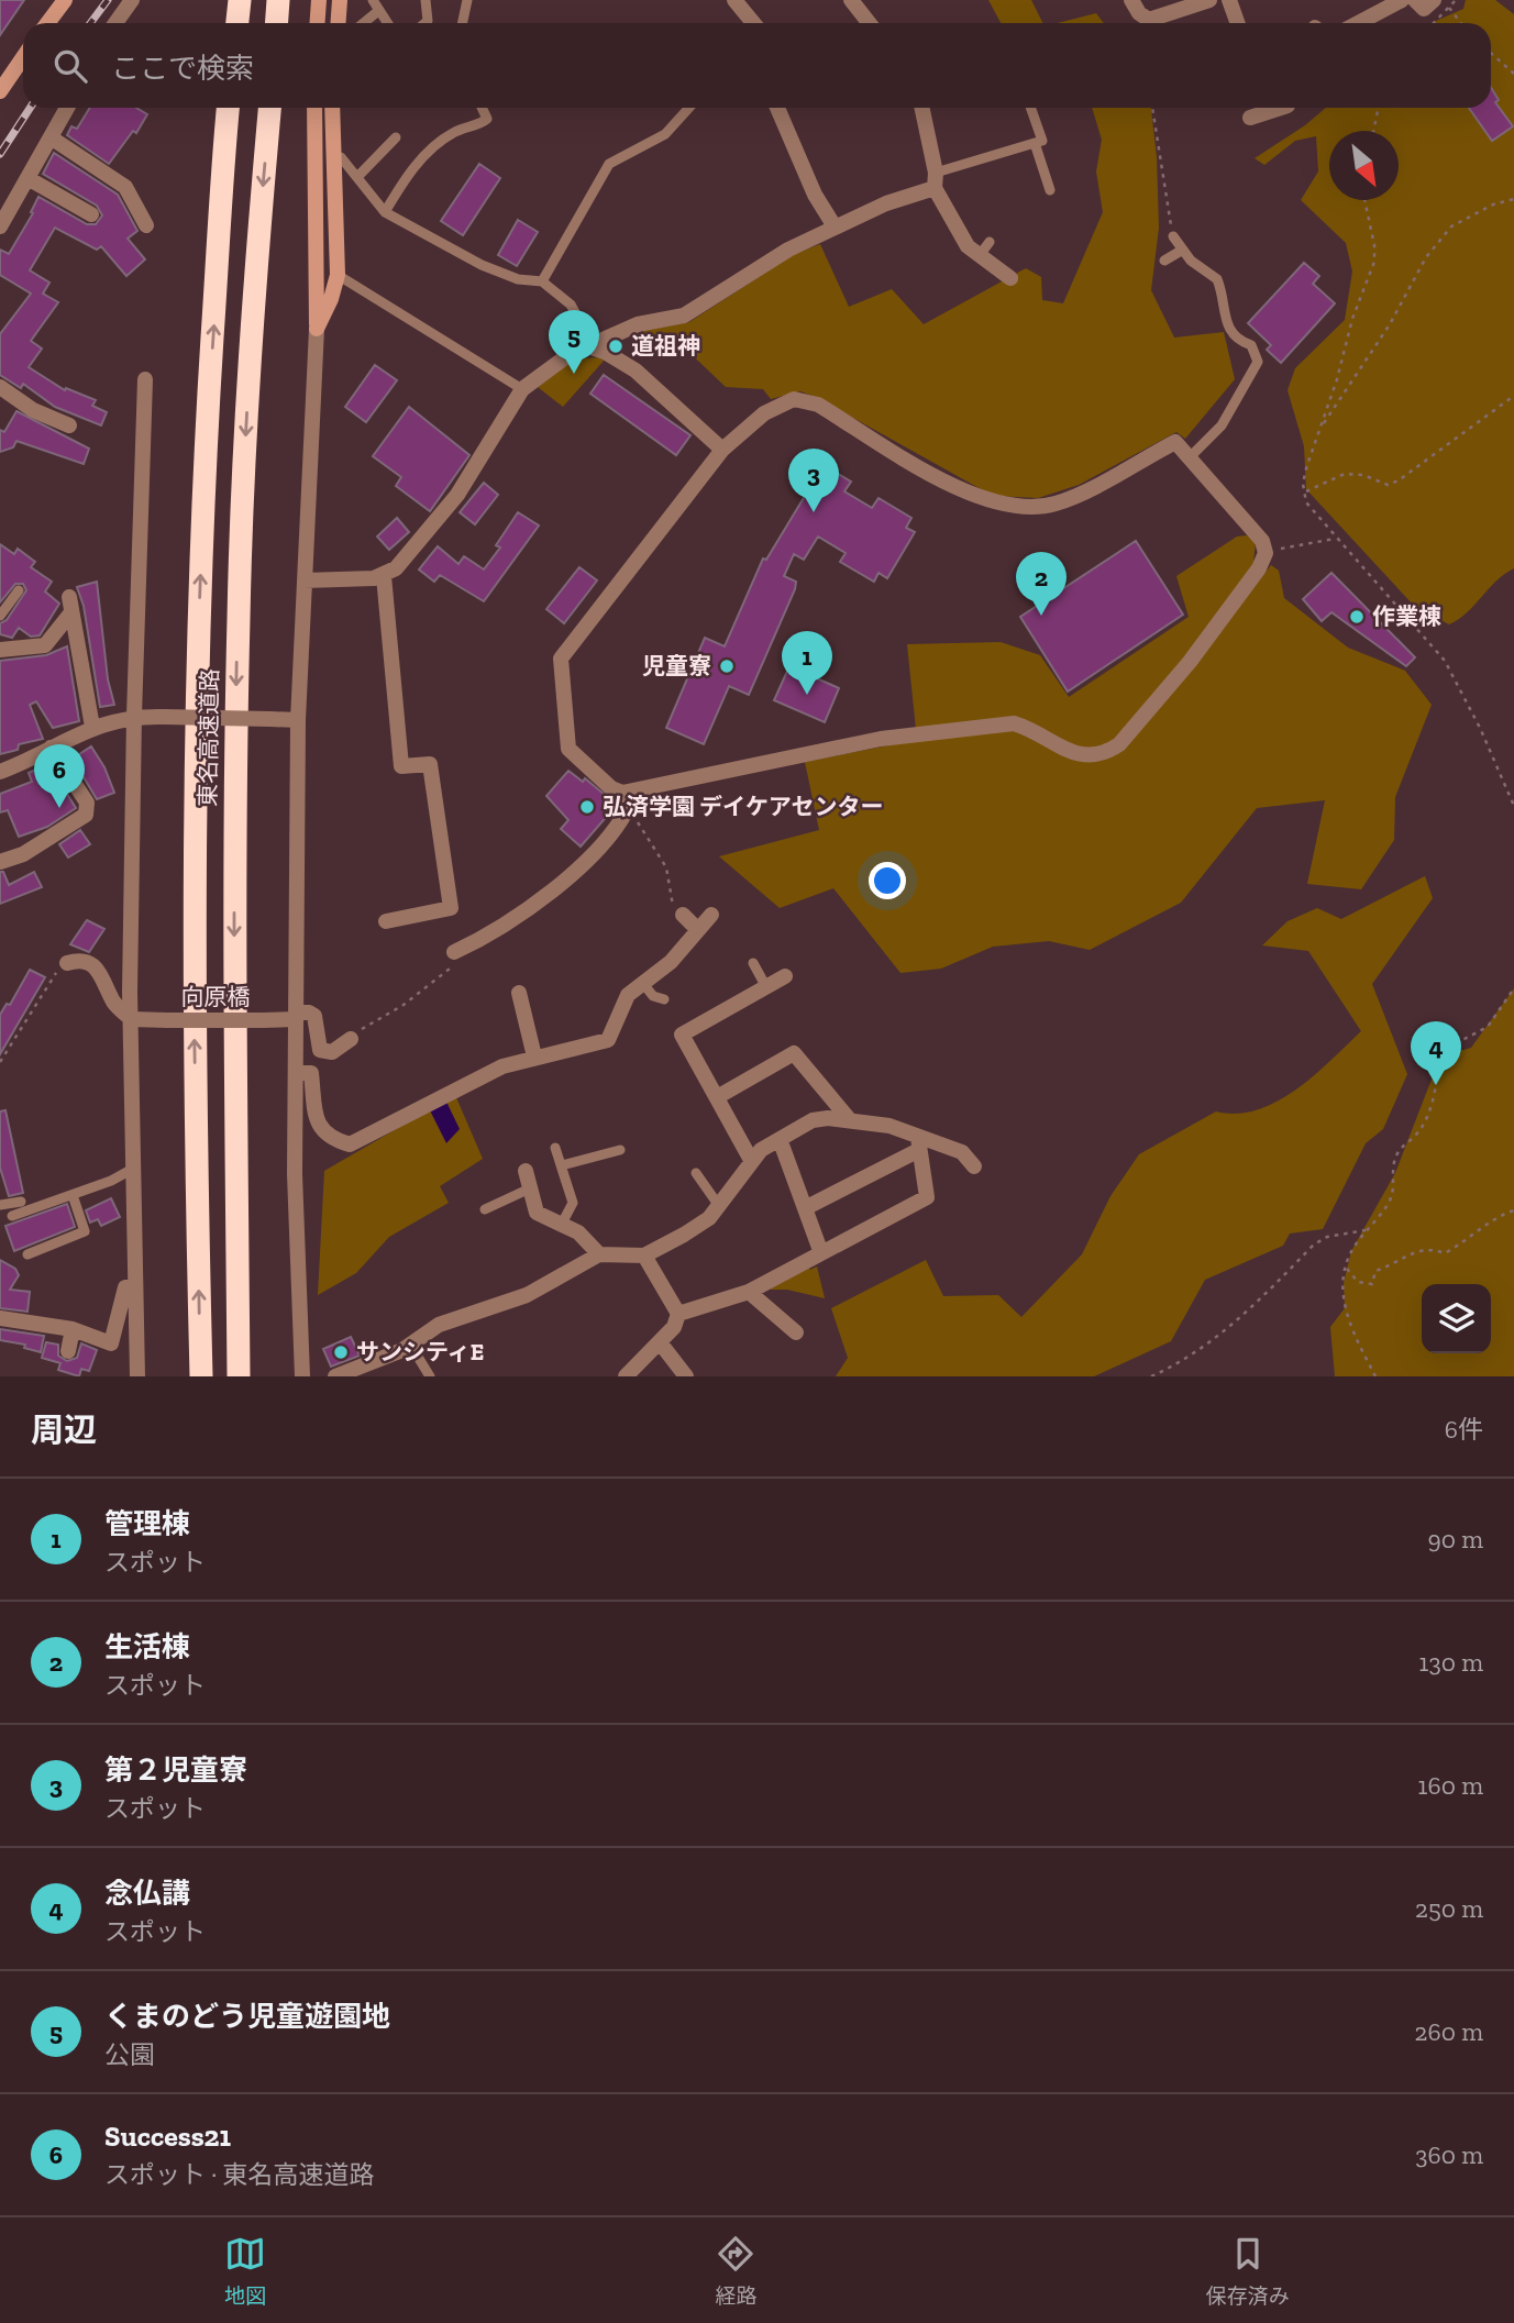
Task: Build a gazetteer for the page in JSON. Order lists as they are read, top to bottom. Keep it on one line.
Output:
{"streets":{"highway":["東名高速道路"],"street":["向原橋"]},"places":["道祖神","作業棟","児童寮","弘済学園 デイケアセンター","サンシティE"],"north":"bottom right","page":{"search":"ここで検索","pins":["5","3","2","1","6","4"],"heading":["周辺","6件"],"list":[{"mark":"1","name":"管理棟","note":"スポット","value":"90 m"},{"mark":"2","name":"生活棟","note":"スポット","value":"130 m"},{"mark":"3","name":"第２児童寮","note":"スポット","value":"160 m"},{"mark":"4","name":"念仏講","note":"スポット","value":"250 m"},{"mark":"5","name":"くまのどう児童遊園地","note":"公園","value":"260 m"},{"mark":"6","name":"Success21","note":"スポット · 東名高速道路","value":"360 m"}],"nav":["地図","経路","保存済み"]}}
